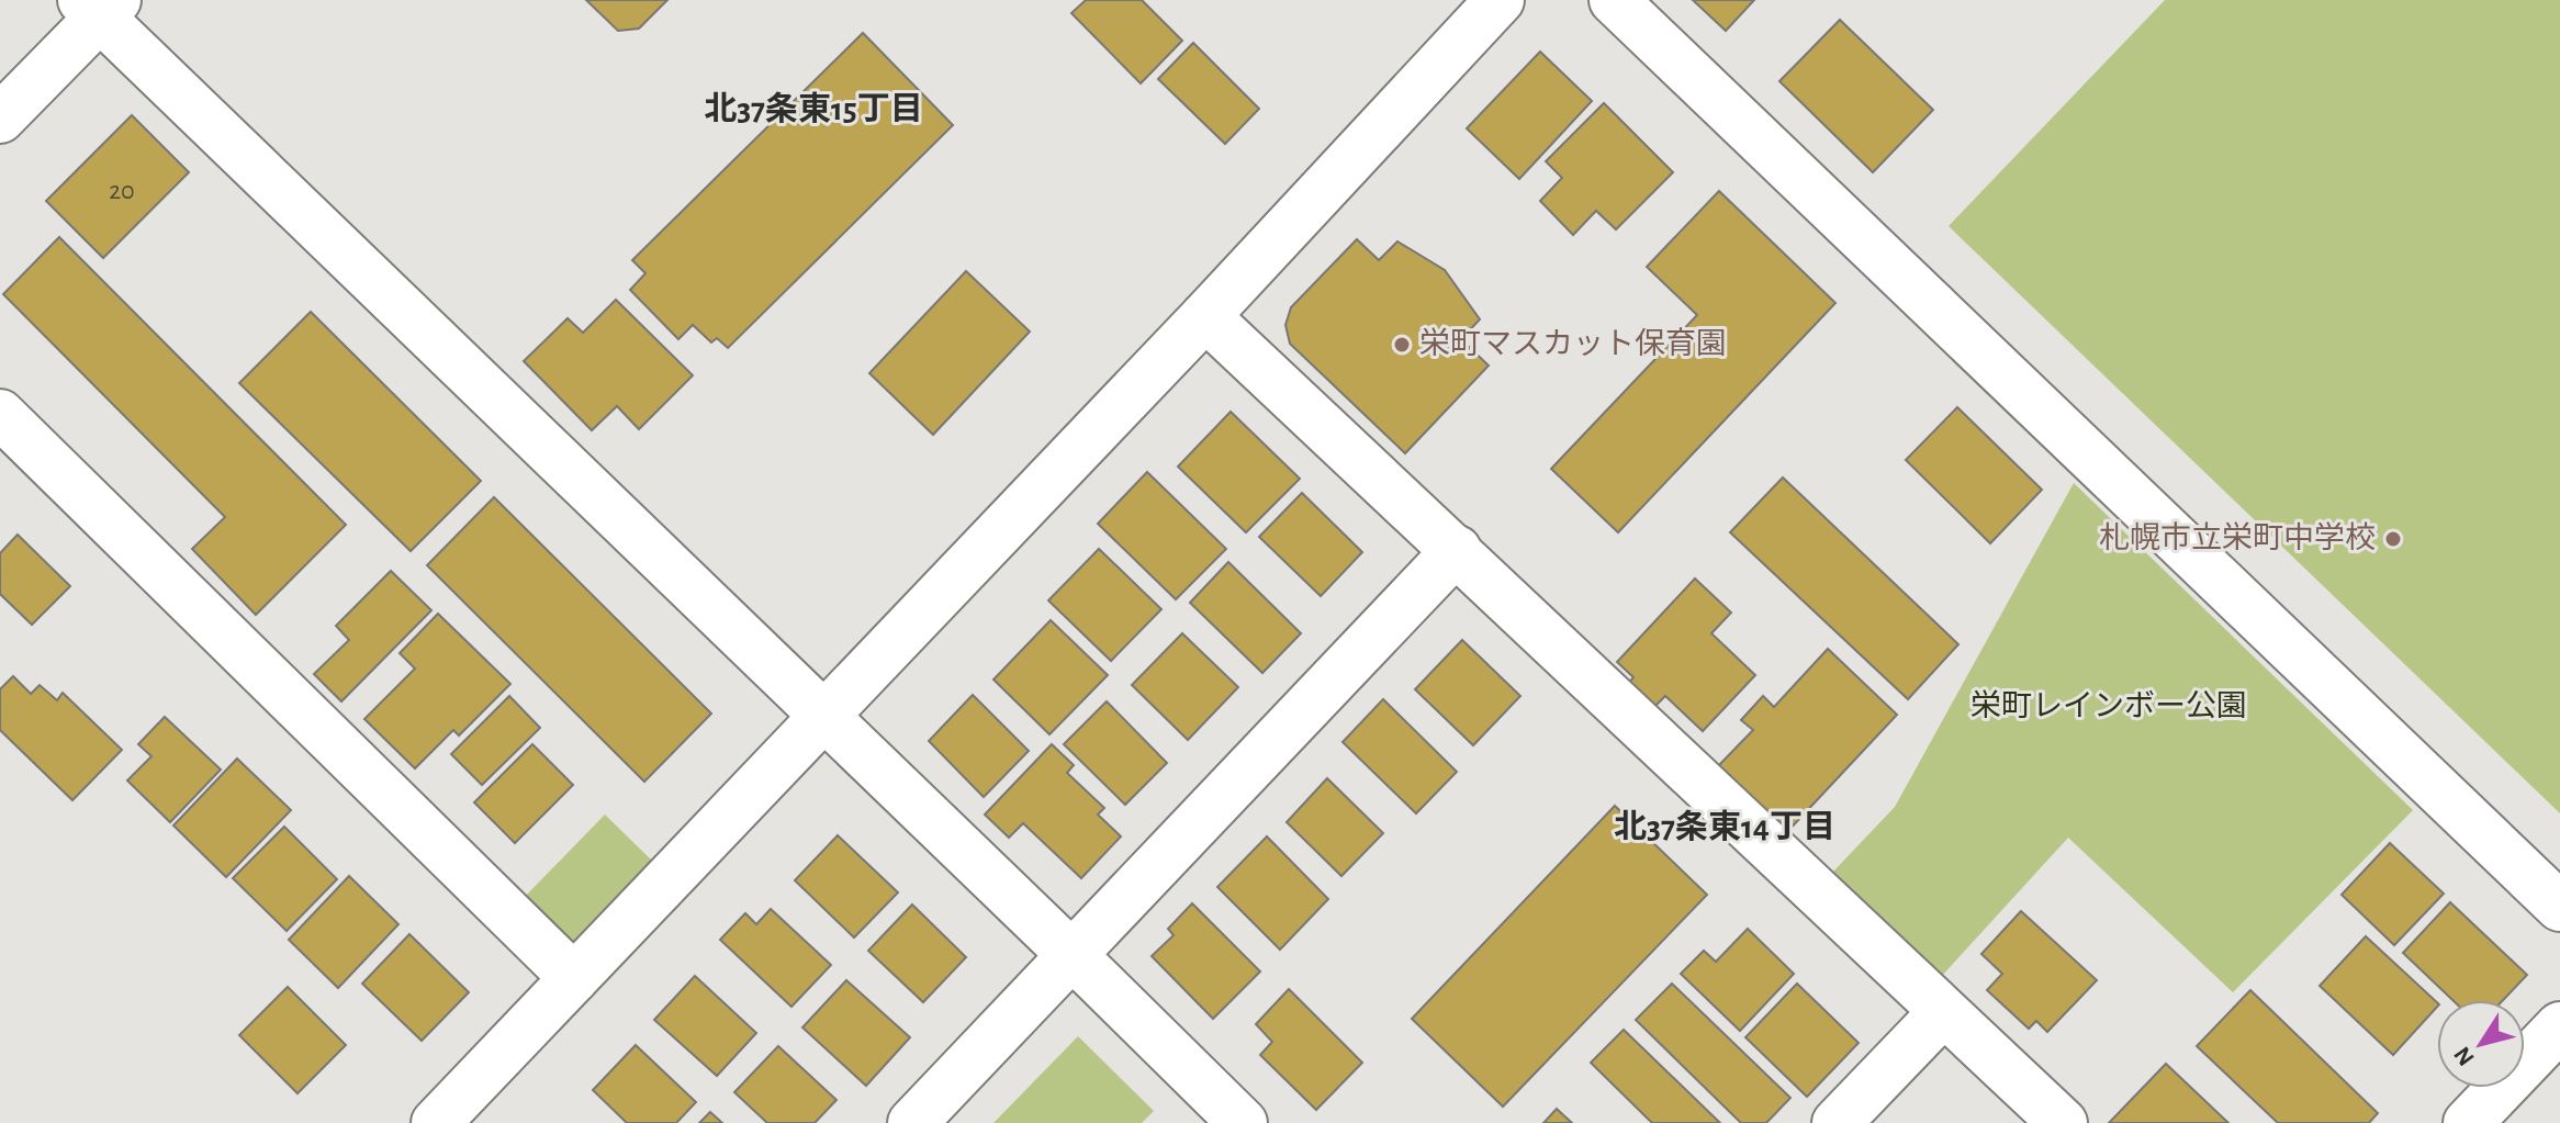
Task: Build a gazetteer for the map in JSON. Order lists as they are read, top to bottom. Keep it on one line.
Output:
{"districts":["北37条東15丁目","北37条東14丁目"],"parks":["栄町レインボー公園"],"places":["栄町マスカット保育園","札幌市立栄町中学校"],"house_numbers":["20"],"north":"bottom left"}
